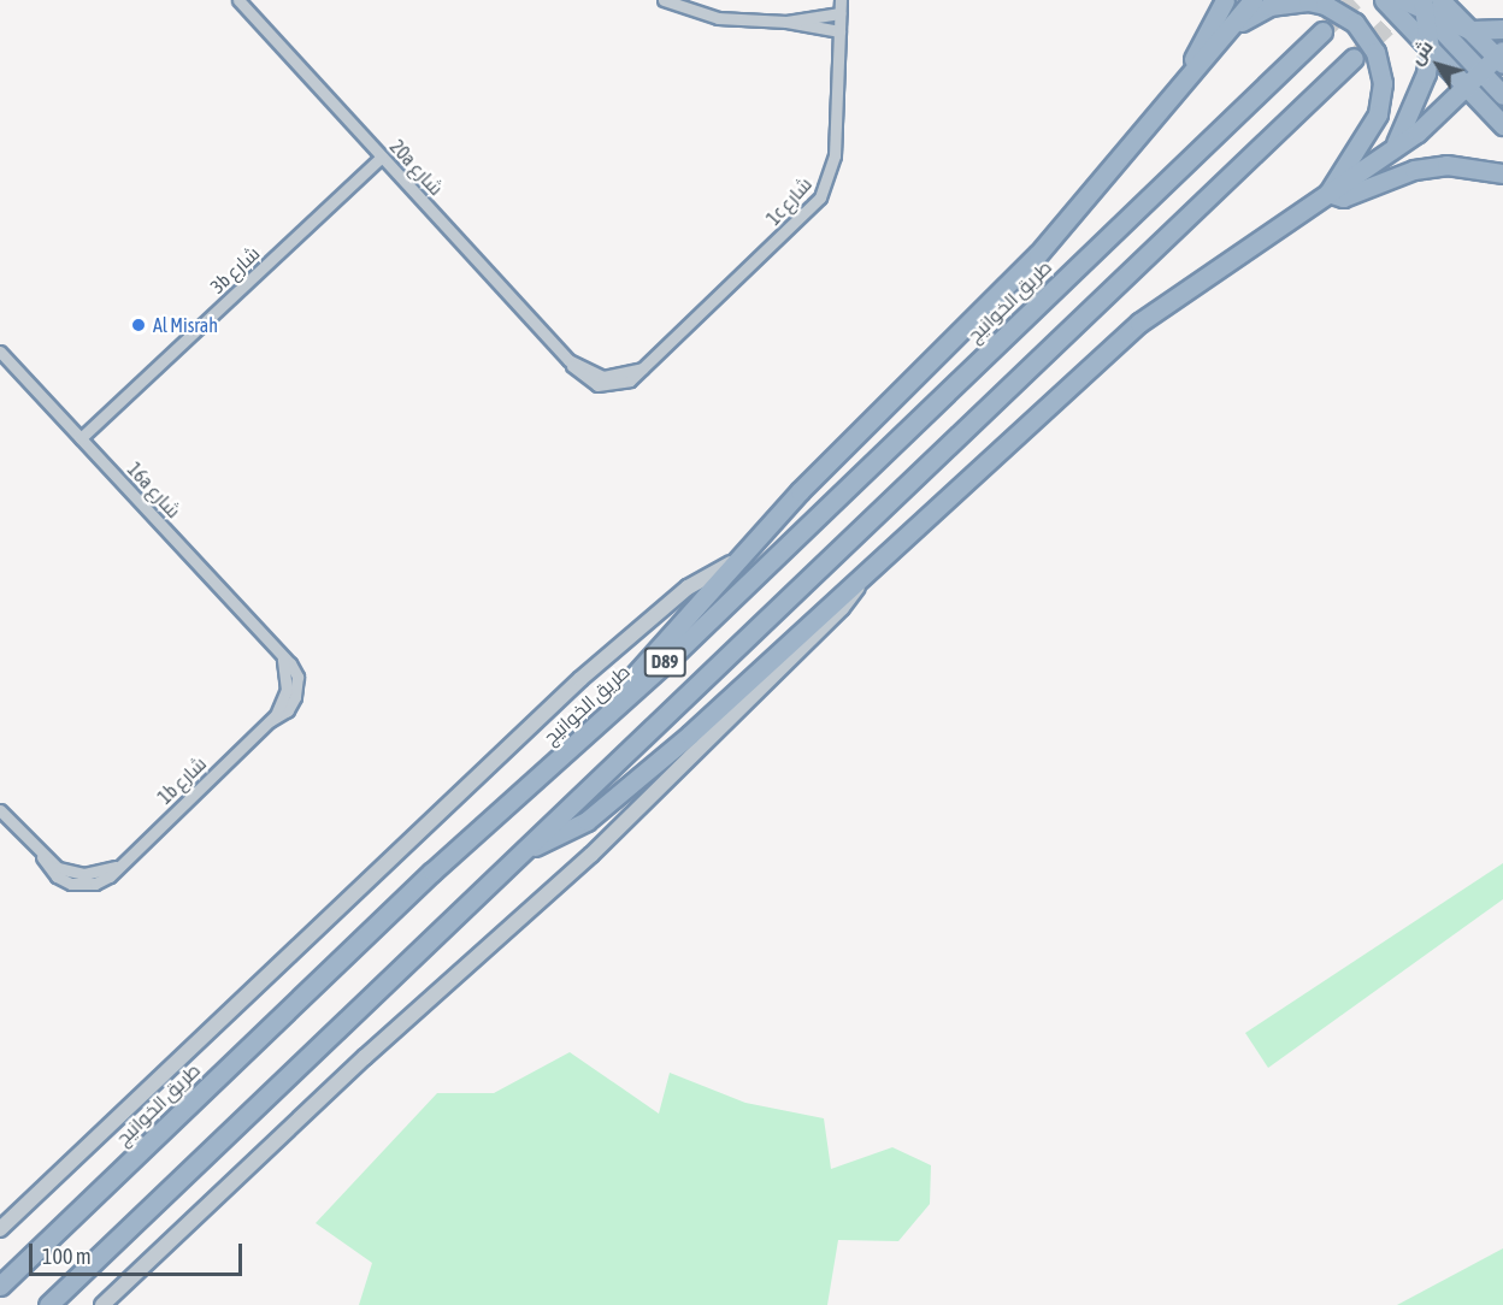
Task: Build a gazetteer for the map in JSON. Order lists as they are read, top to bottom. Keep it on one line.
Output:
{"streets":{"highway":["طريق الخوانيج","D89"],"street":["20a شارع","1c شارع","3b شارع","16a شارع","1b شارع"]},"crossings":[["20a شارع","1c شارع"],["20a شارع","3b شارع"],["3b شارع","16a شارع"],["16a شارع","1b شارع"]],"places":["Al Misrah"],"scale_bar":"100 m","north":"top left"}
